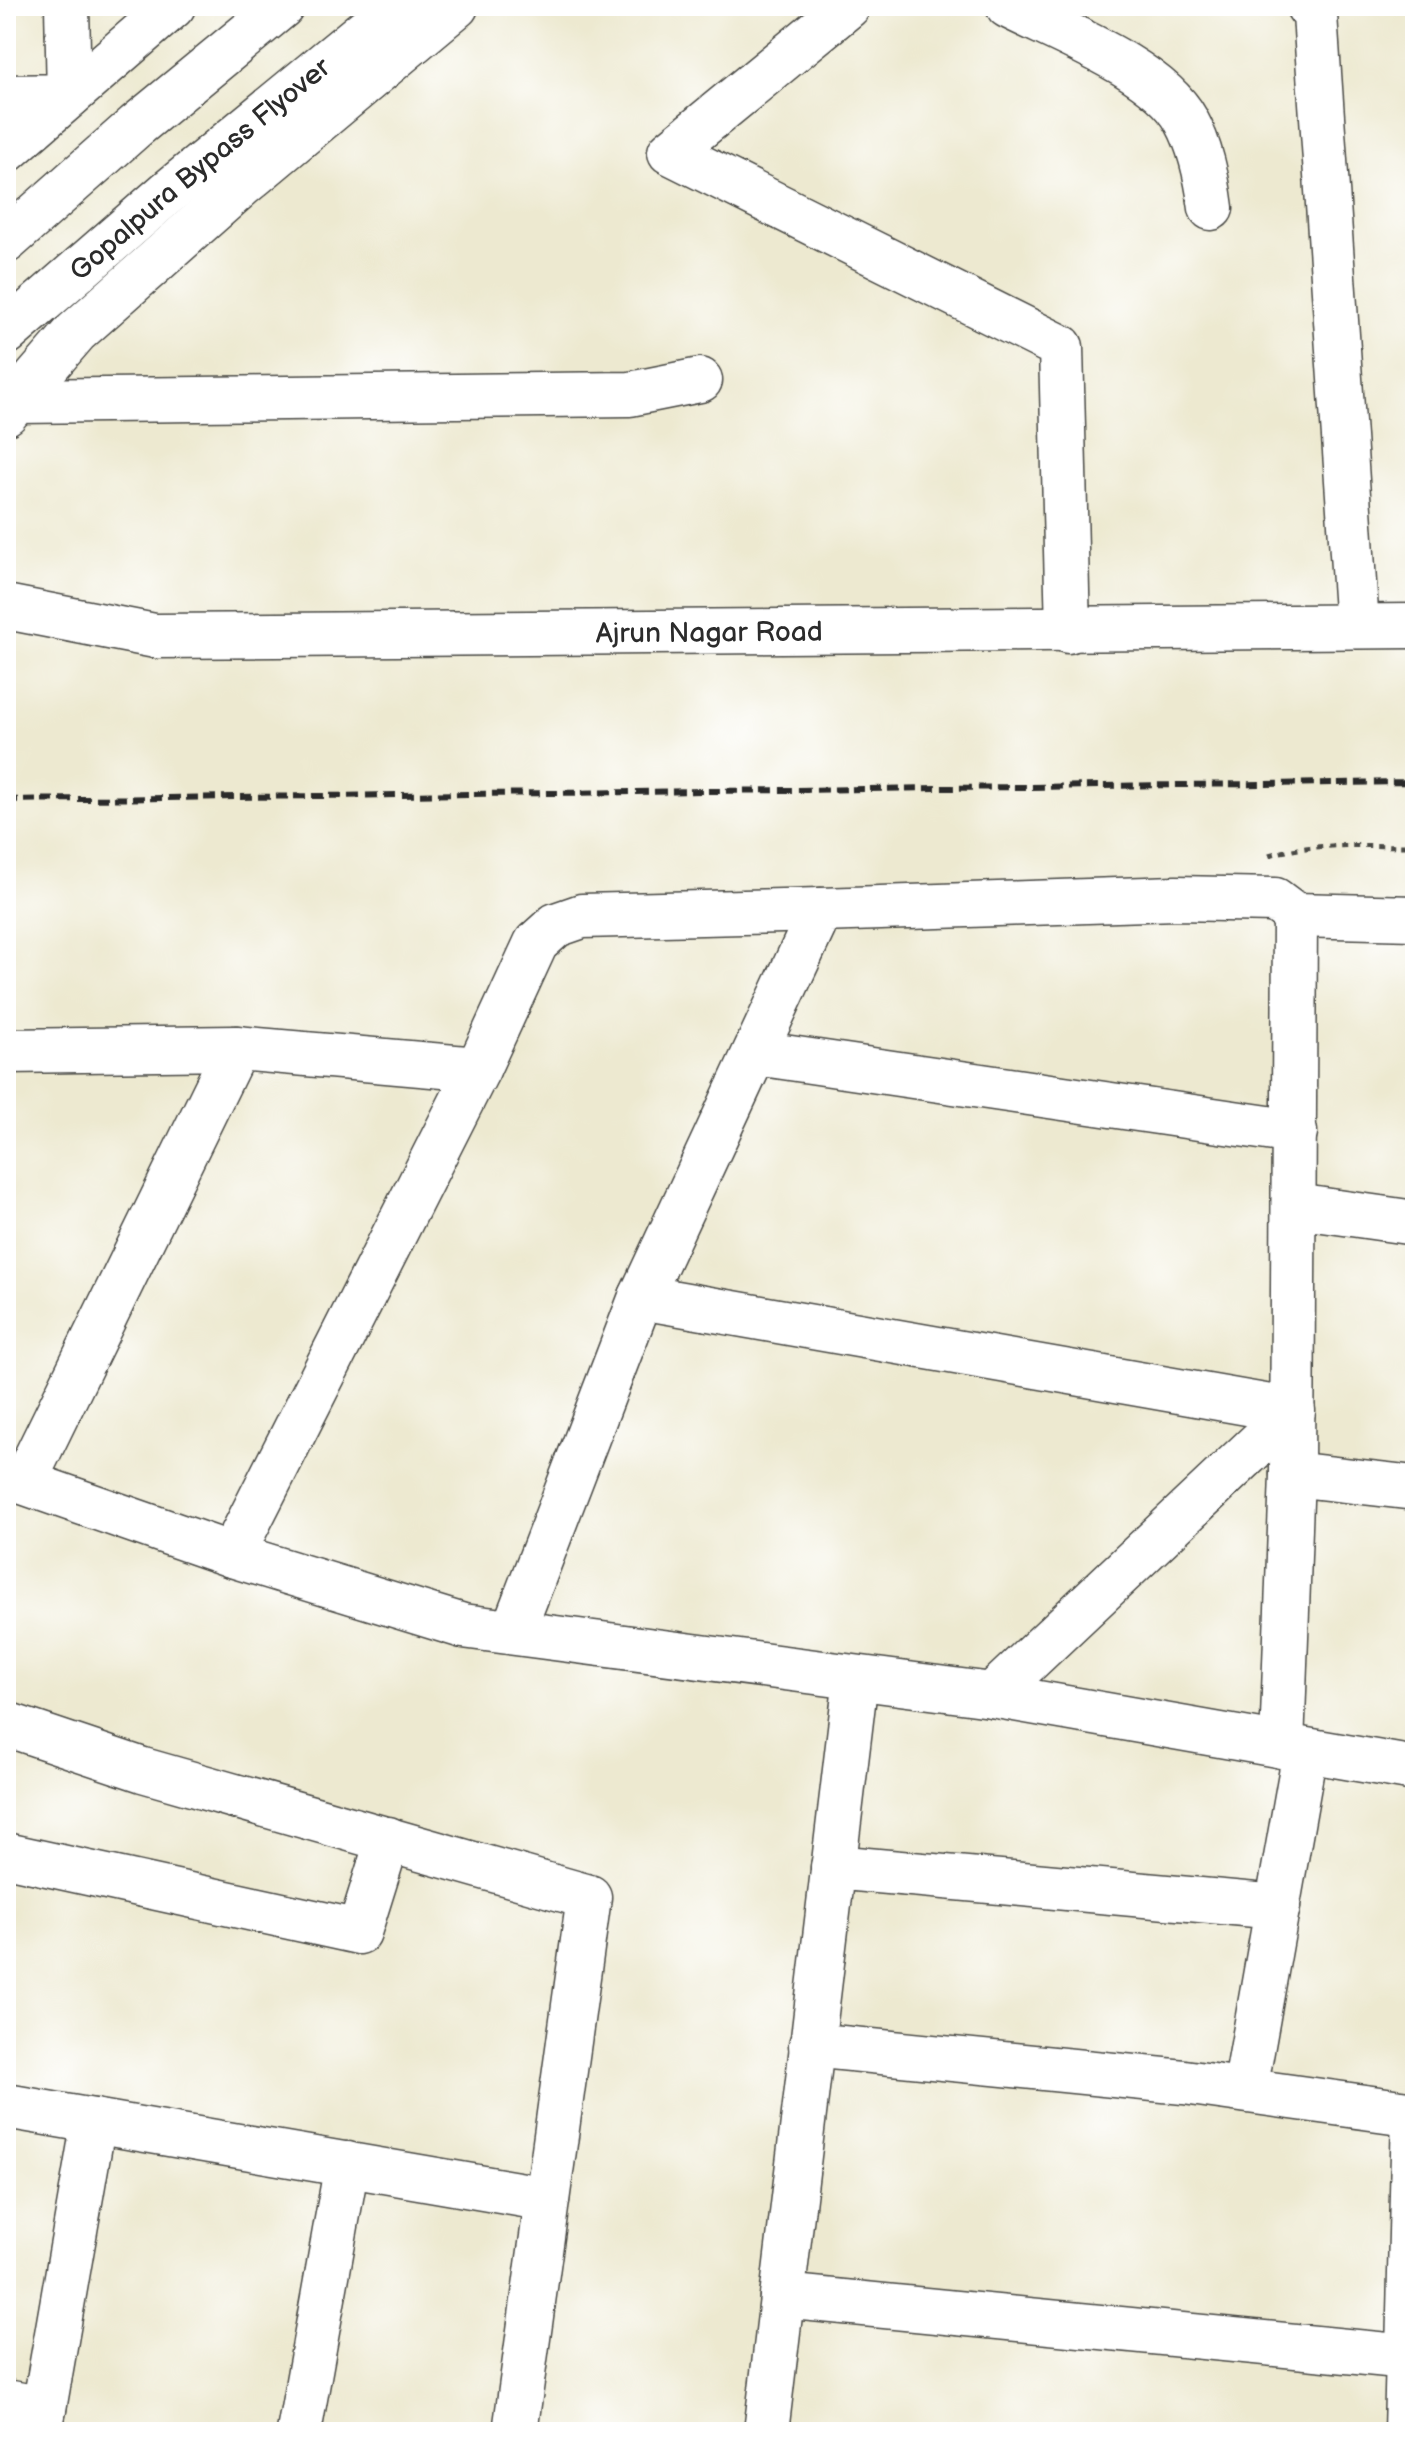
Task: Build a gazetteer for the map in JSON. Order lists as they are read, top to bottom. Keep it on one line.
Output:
{"streets":{"street":["Gopalpura Bypass Flyover","Ajrun Nagar Road"]}}
